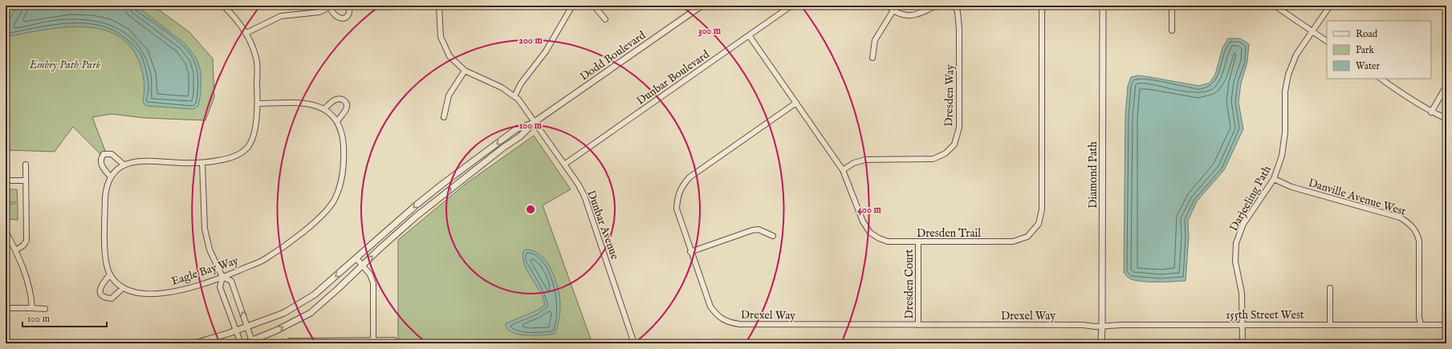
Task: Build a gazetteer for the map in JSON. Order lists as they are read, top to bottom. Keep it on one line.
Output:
{"streets":{"street":["Dodd Boulevard","Dunbar Boulevard","Dresden Way","Diamond Path","Danville Avenue West","Darjeeling Path","Dunbar Avenue","Dresden Trail","Eagle Bay Way","Dresden Court","Drexel Way","155th Street West"]},"crossings":[["Dodd Boulevard","Dunbar Avenue"],["Dunbar Boulevard","Dunbar Avenue"],["Dunbar Boulevard","Dresden Trail"],["Dresden Way","Dresden Trail"],["Diamond Path","155th Street West"],["Danville Avenue West","Darjeeling Path"],["Danville Avenue West","155th Street West"],["Darjeeling Path","155th Street West"],["Dresden Trail","Dresden Court"],["Dresden Trail","Drexel Way"],["Dresden Court","Drexel Way"],["Drexel Way","155th Street West"]],"parks":["Embry Path Park"],"legend":["Road","Park","Water"],"scale_bar":"100 m","rings":["300 m","200 m","100 m","400 m"]}
